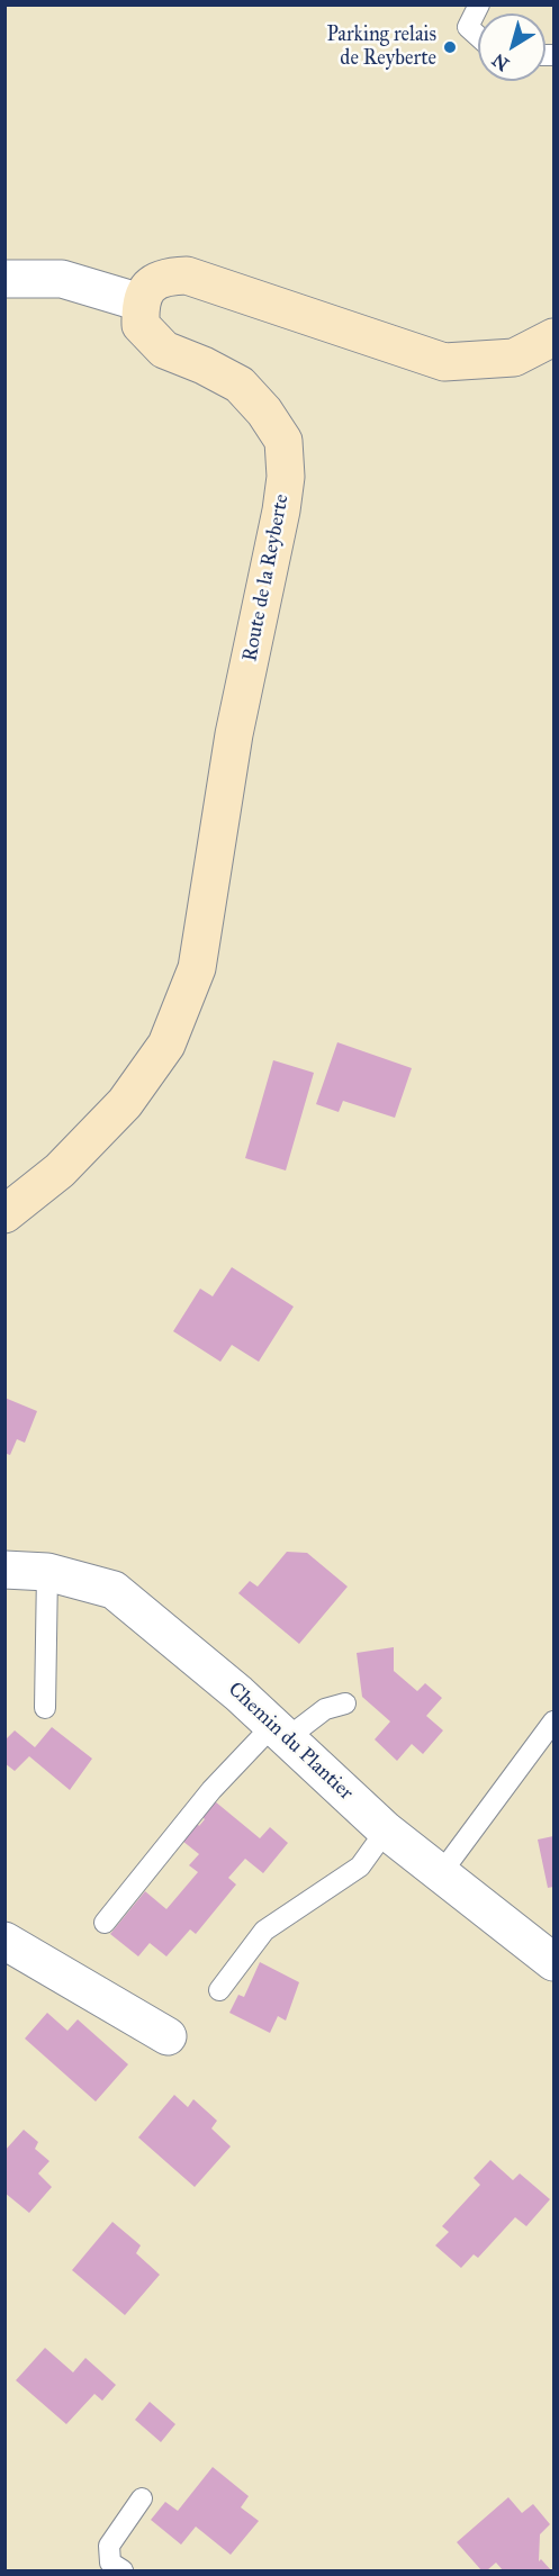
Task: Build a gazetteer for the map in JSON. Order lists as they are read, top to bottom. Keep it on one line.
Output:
{"streets":{"main road":["Route de la Reyberte"],"street":["Chemin du Plantier"]},"places":["Parking relais de Reyberte"],"north":"bottom left"}
